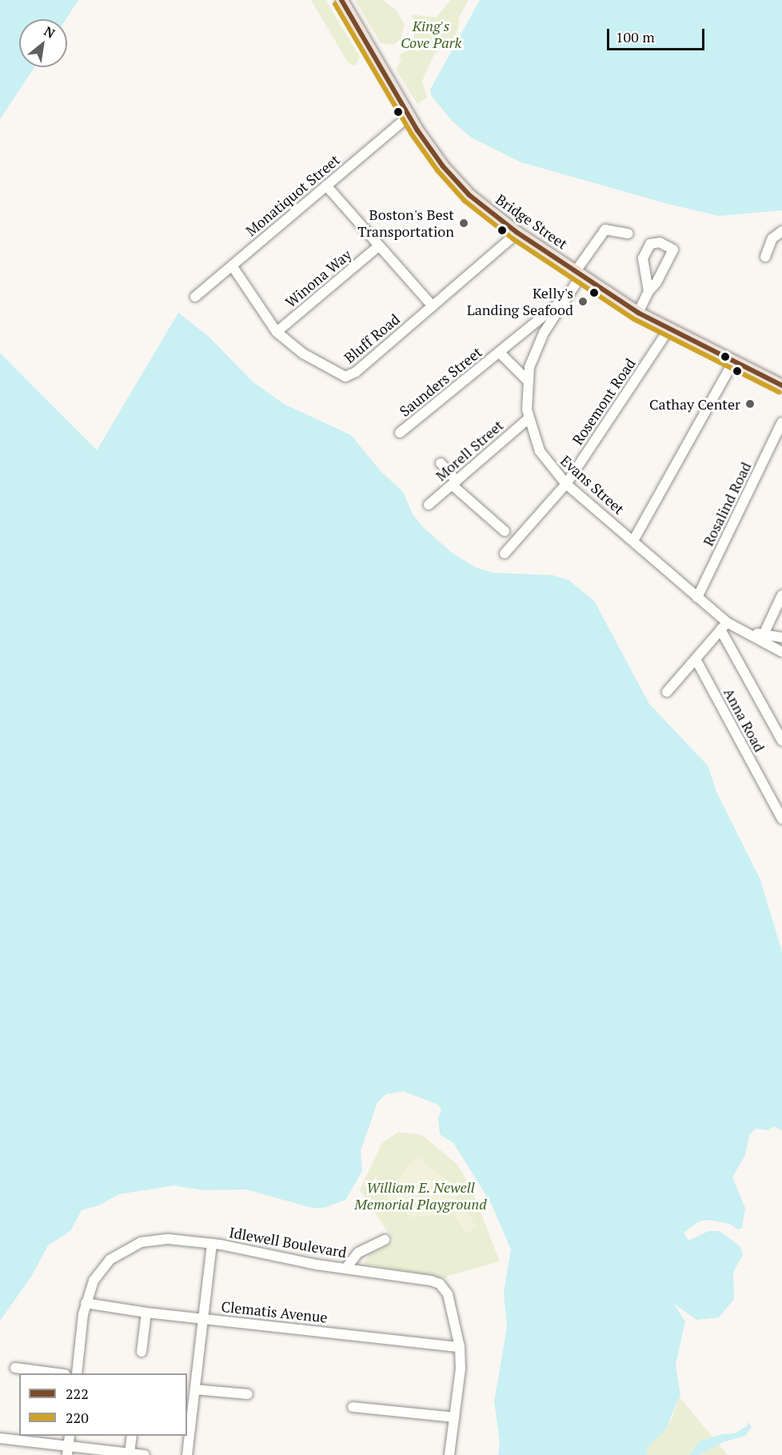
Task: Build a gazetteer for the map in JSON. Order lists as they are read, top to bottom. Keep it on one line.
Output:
{"streets":{"main road":["Bridge Street"],"street":["Monatiquot Street","Winona Way","Bluff Road","Saunders Street","Rosemont Road","Morell Street","Evans Street","Rosalind Road","Anna Road","Idlewell Boulevard","Clematis Avenue"]},"crossings":[["Monatiquot Street","Bridge Street"],["Monatiquot Street","Bluff Road"],["Bridge Street","Bluff Road"],["Bridge Street","Rosemont Road"],["Bridge Street","Evans Street"],["Winona Way","Bluff Road"],["Saunders Street","Evans Street"],["Rosemont Road","Evans Street"],["Morell Street","Evans Street"],["Evans Street","Rosalind Road"],["Idlewell Boulevard","Clematis Avenue"]],"parks":["King's Cove Park","William E. Newell Memorial Playground"],"places":["Boston's Best Transportation","Kelly's Landing Seafood","Cathay Center"],"lines":["transit line 222","transit line 220"],"legend":["222","220"],"scale_bar":"100 m","north":"top right"}
